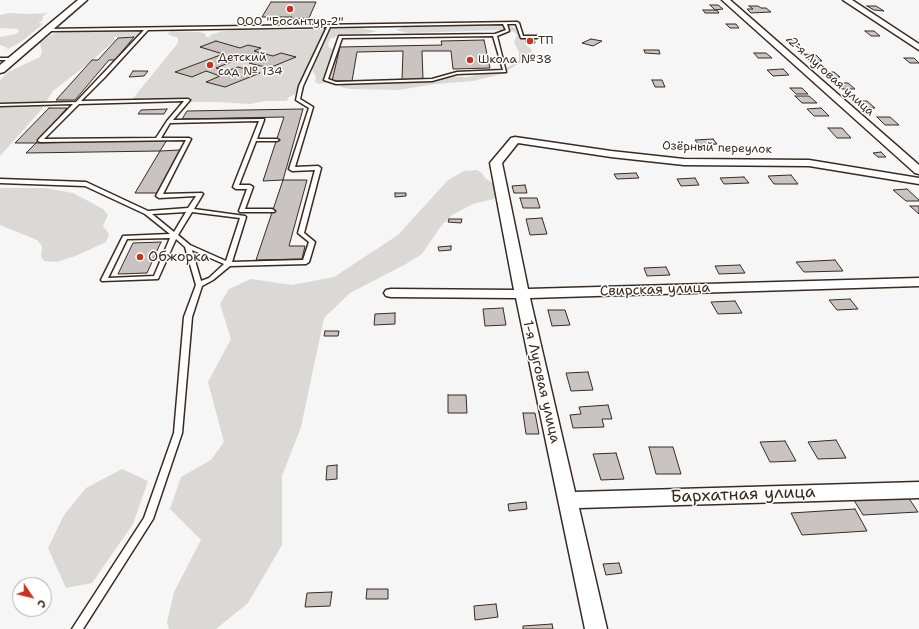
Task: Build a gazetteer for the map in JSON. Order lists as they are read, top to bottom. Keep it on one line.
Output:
{"streets":{"street":["2-я Луговая улица","Озёрный переулок","Свирская улица","1-я Луговая улица","Бархатная улица"]},"crossings":[["Озёрный переулок","1-я Луговая улица"],["Свирская улица","1-я Луговая улица"],["1-я Луговая улица","Бархатная улица"]],"places":["ООО \"Босантур-2\"","ТП","Школа №38","Детский сад № 134","Обжорка"],"north":"bottom right"}
